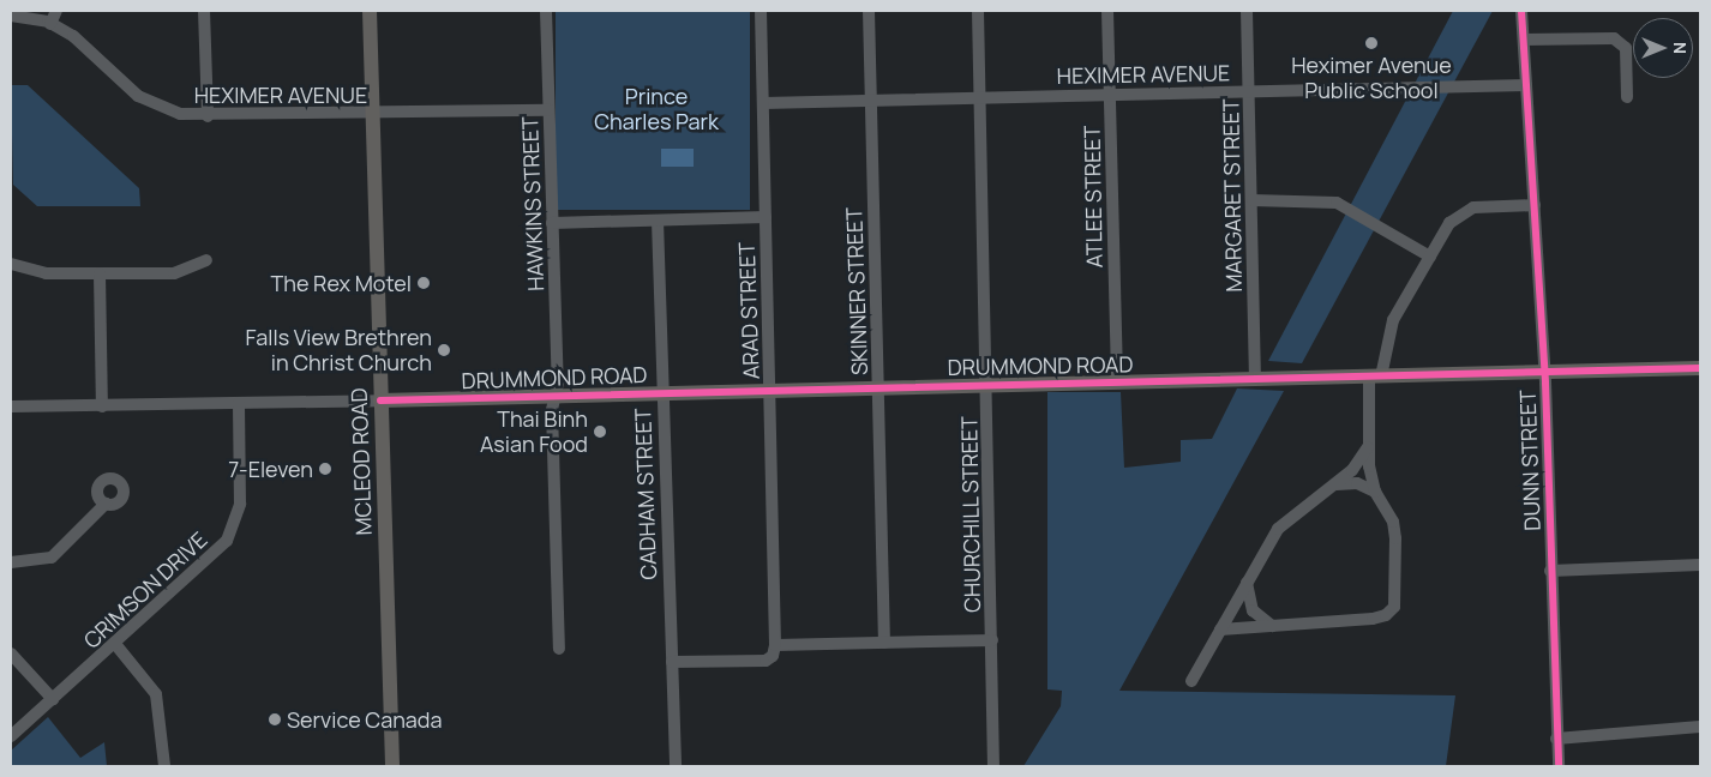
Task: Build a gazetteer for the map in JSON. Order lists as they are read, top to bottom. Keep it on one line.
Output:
{"streets":{"main road":["DRUMMOND ROAD","MCLEOD ROAD"],"street":["HEXIMER AVENUE","MARGARET STREET","ATLEE STREET","HAWKINS STREET","SKINNER STREET","ARAD STREET","DUNN STREET","CADHAM STREET","CHURCHILL STREET","CRIMSON DRIVE"]},"crossings":[["HEXIMER AVENUE","MARGARET STREET"],["HEXIMER AVENUE","ATLEE STREET"],["HEXIMER AVENUE","HAWKINS STREET"],["HEXIMER AVENUE","SKINNER STREET"],["HEXIMER AVENUE","ARAD STREET"],["HEXIMER AVENUE","DUNN STREET"],["HEXIMER AVENUE","MCLEOD ROAD"],["HEXIMER AVENUE","CHURCHILL STREET"],["MARGARET STREET","DRUMMOND ROAD"],["ATLEE STREET","DRUMMOND ROAD"],["HAWKINS STREET","DRUMMOND ROAD"],["SKINNER STREET","DRUMMOND ROAD"],["ARAD STREET","DRUMMOND ROAD"],["DRUMMOND ROAD","DUNN STREET"],["DRUMMOND ROAD","MCLEOD ROAD"],["DRUMMOND ROAD","CADHAM STREET"],["DRUMMOND ROAD","CHURCHILL STREET"],["DRUMMOND ROAD","CRIMSON DRIVE"]],"parks":["Prince Charles Park"],"places":["Heximer Avenue Public School","The Rex Motel","Falls View Brethren in Christ Church","Thai Binh Asian Food","7-Eleven","Service Canada"],"north":"right"}
